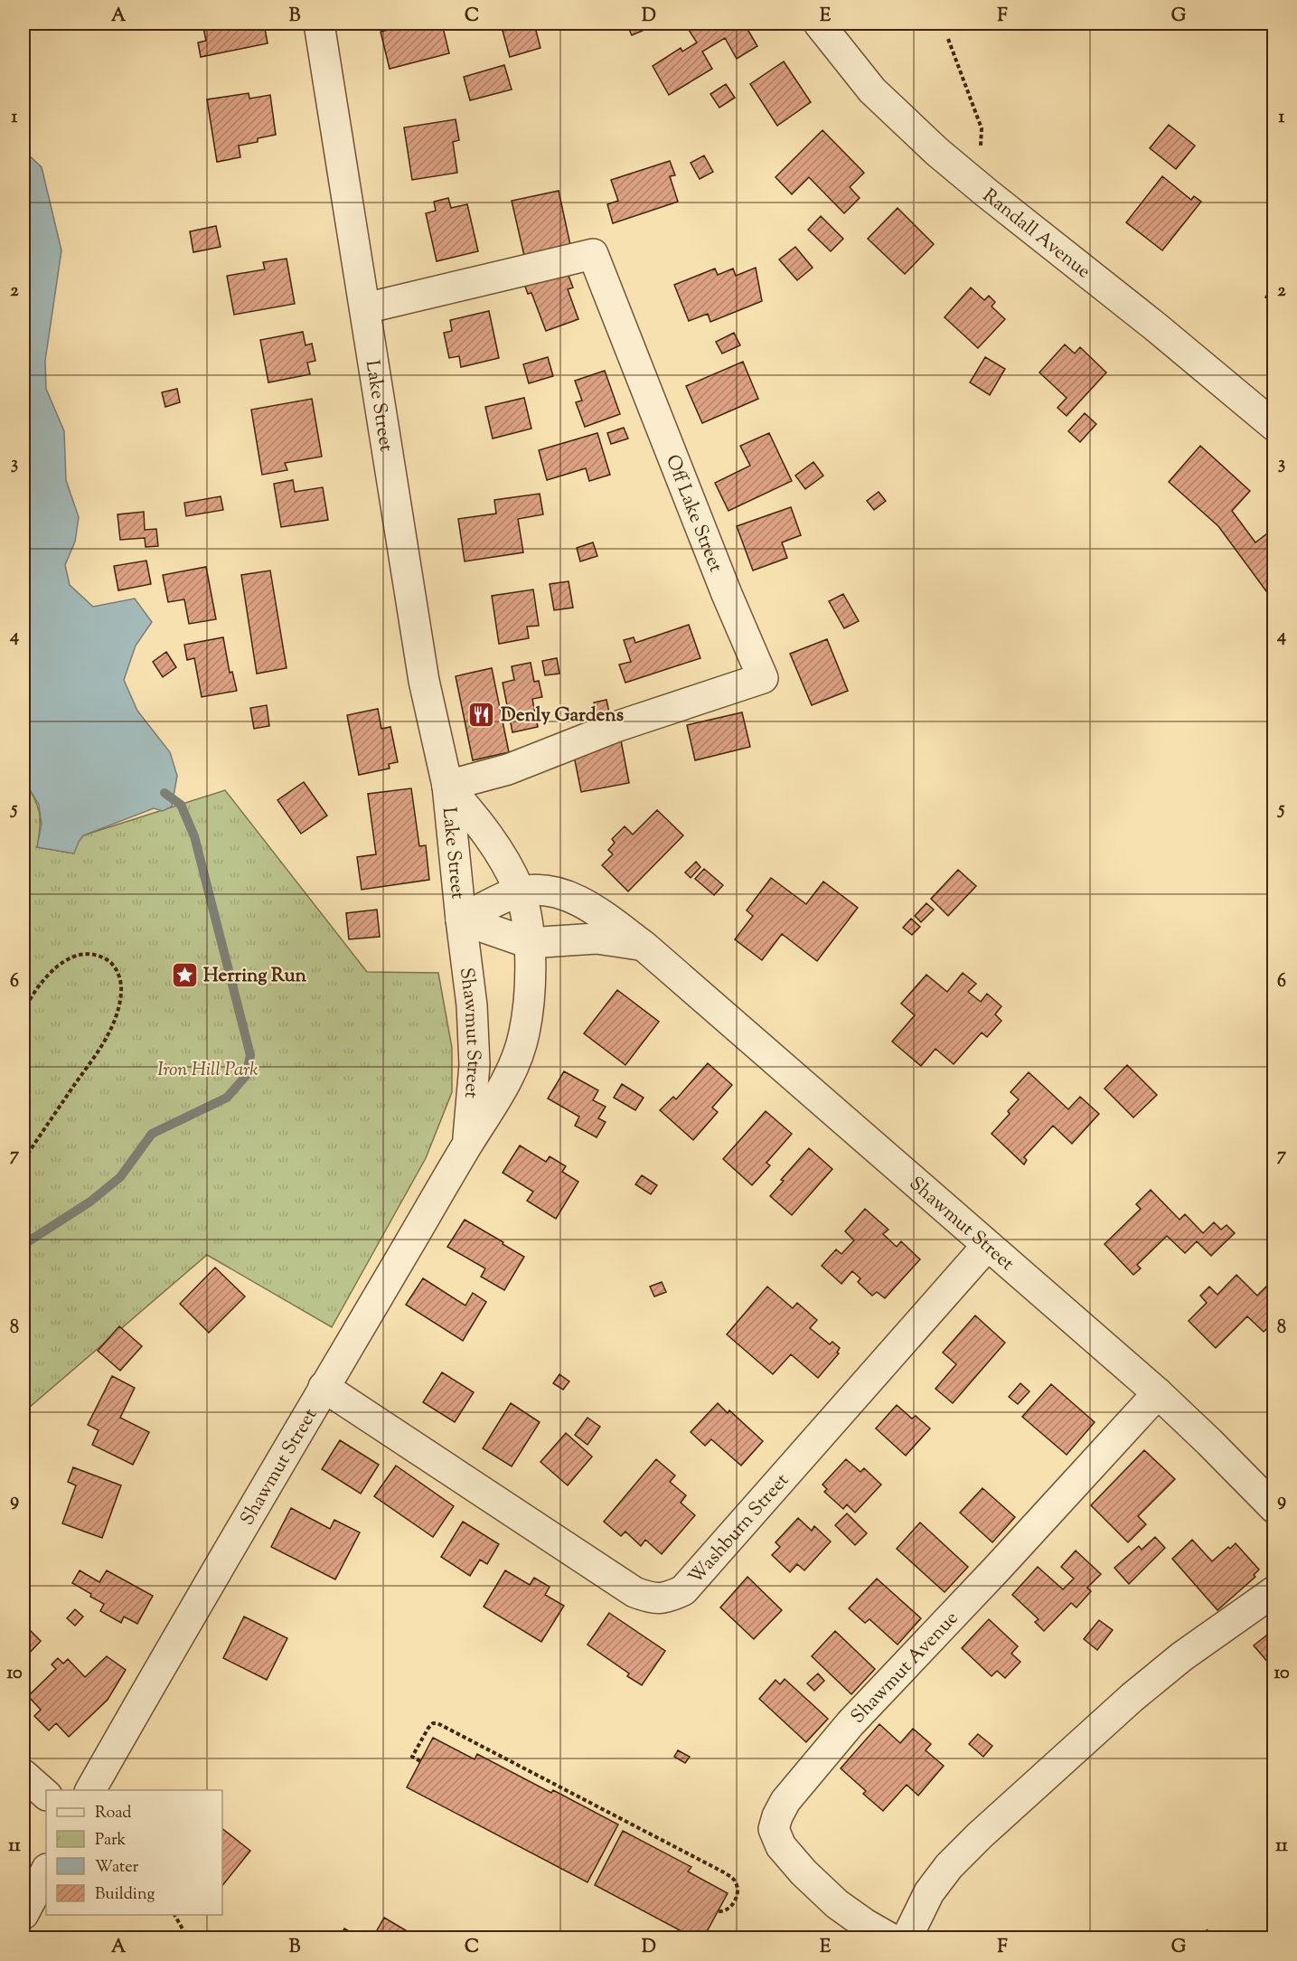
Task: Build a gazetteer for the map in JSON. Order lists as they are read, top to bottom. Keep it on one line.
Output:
{"streets":{"street":["Randall Avenue","Lake Street","Off Lake Street","Shawmut Street","Washburn Street","Shawmut Avenue"]},"crossings":[["Lake Street","Off Lake Street"],["Lake Street","Shawmut Street"],["Shawmut Street","Washburn Street"],["Shawmut Street","Shawmut Avenue"]],"parks":["Iron Hill Park"],"places":{"restaurant":["Denly Gardens"],"place":["Herring Run"]},"legend":["Road","Park","Water","Building"],"grid":{"columns":["A","B","C","D","E","F","G"],"rows":["1","2","3","4","5","6","7","8","9","10","11"]}}
